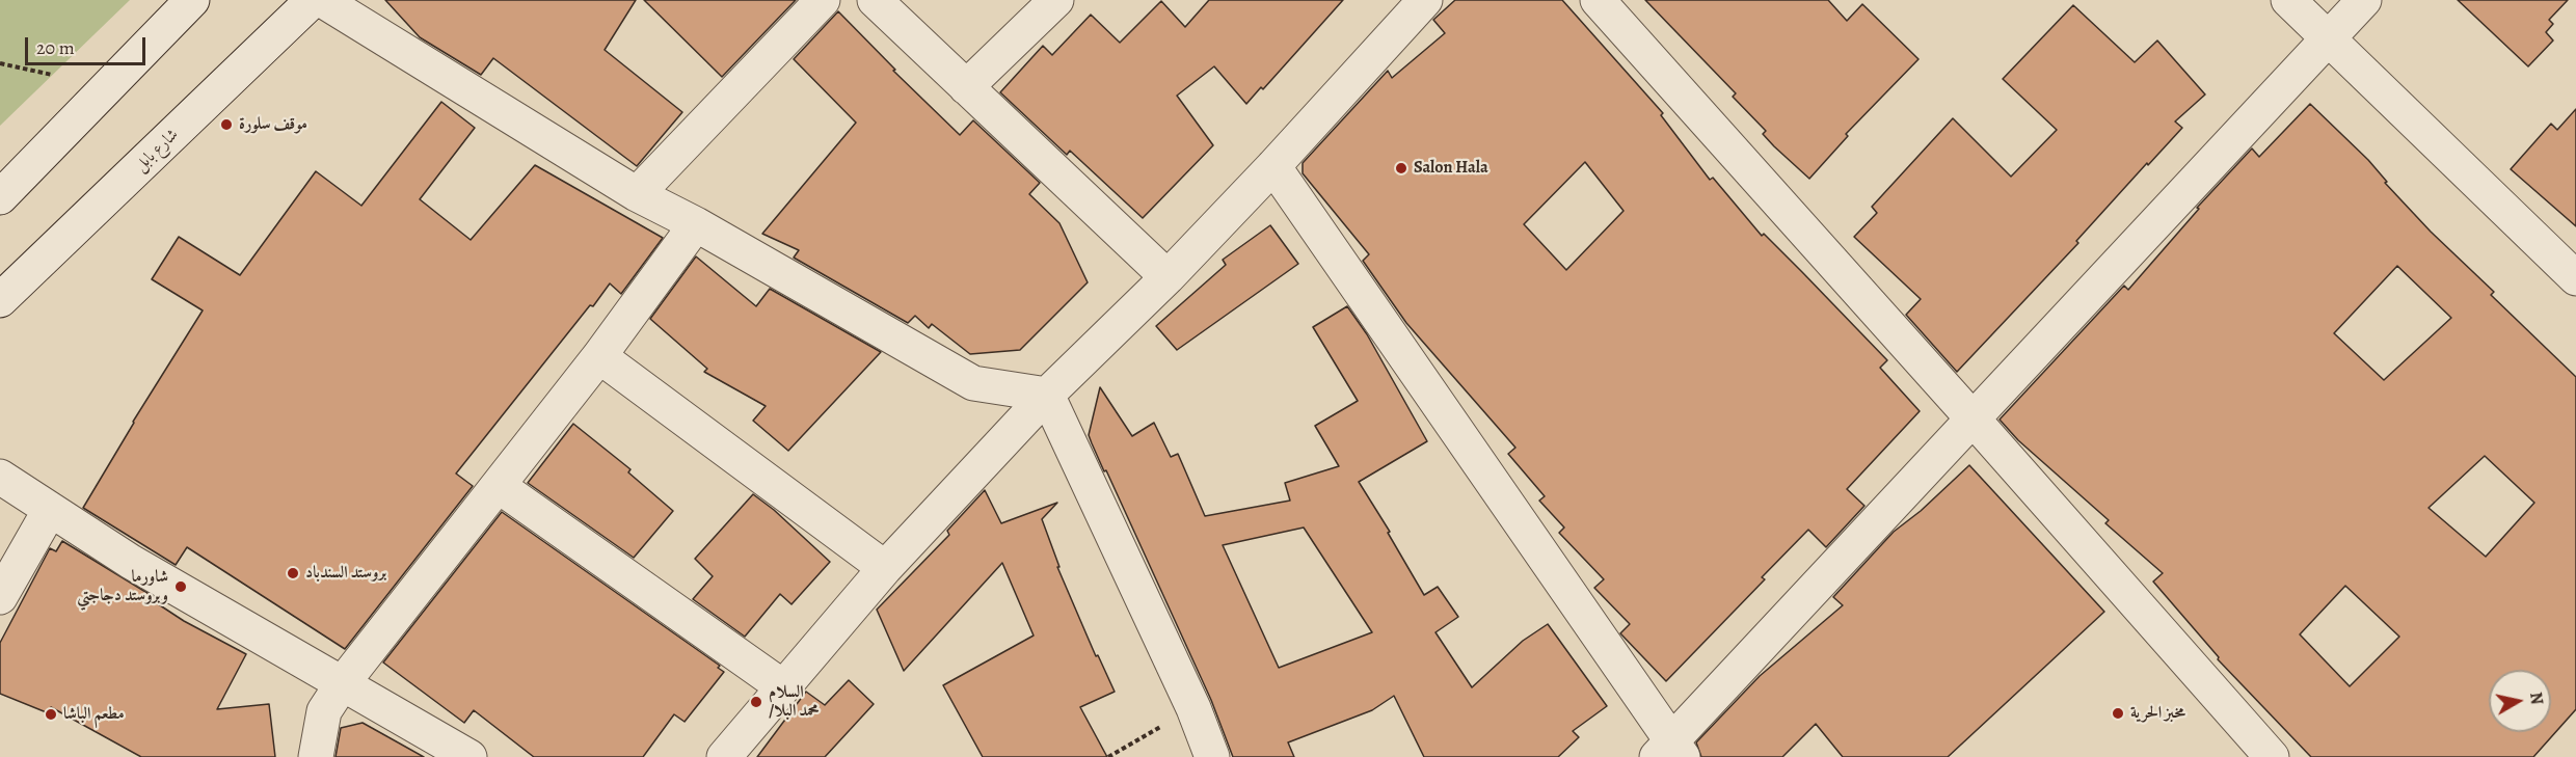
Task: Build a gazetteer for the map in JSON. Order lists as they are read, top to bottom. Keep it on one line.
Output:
{"streets":{"street":["شارع بابل"]},"places":["موقف سلورة","Salon Hala","بروستد السندباد","شاورما وبروستد دجاجتي","السلام /محمد البلا","مخبز الحرية","مطعم الباشا"],"scale_bar":"20 m","north":"right"}
